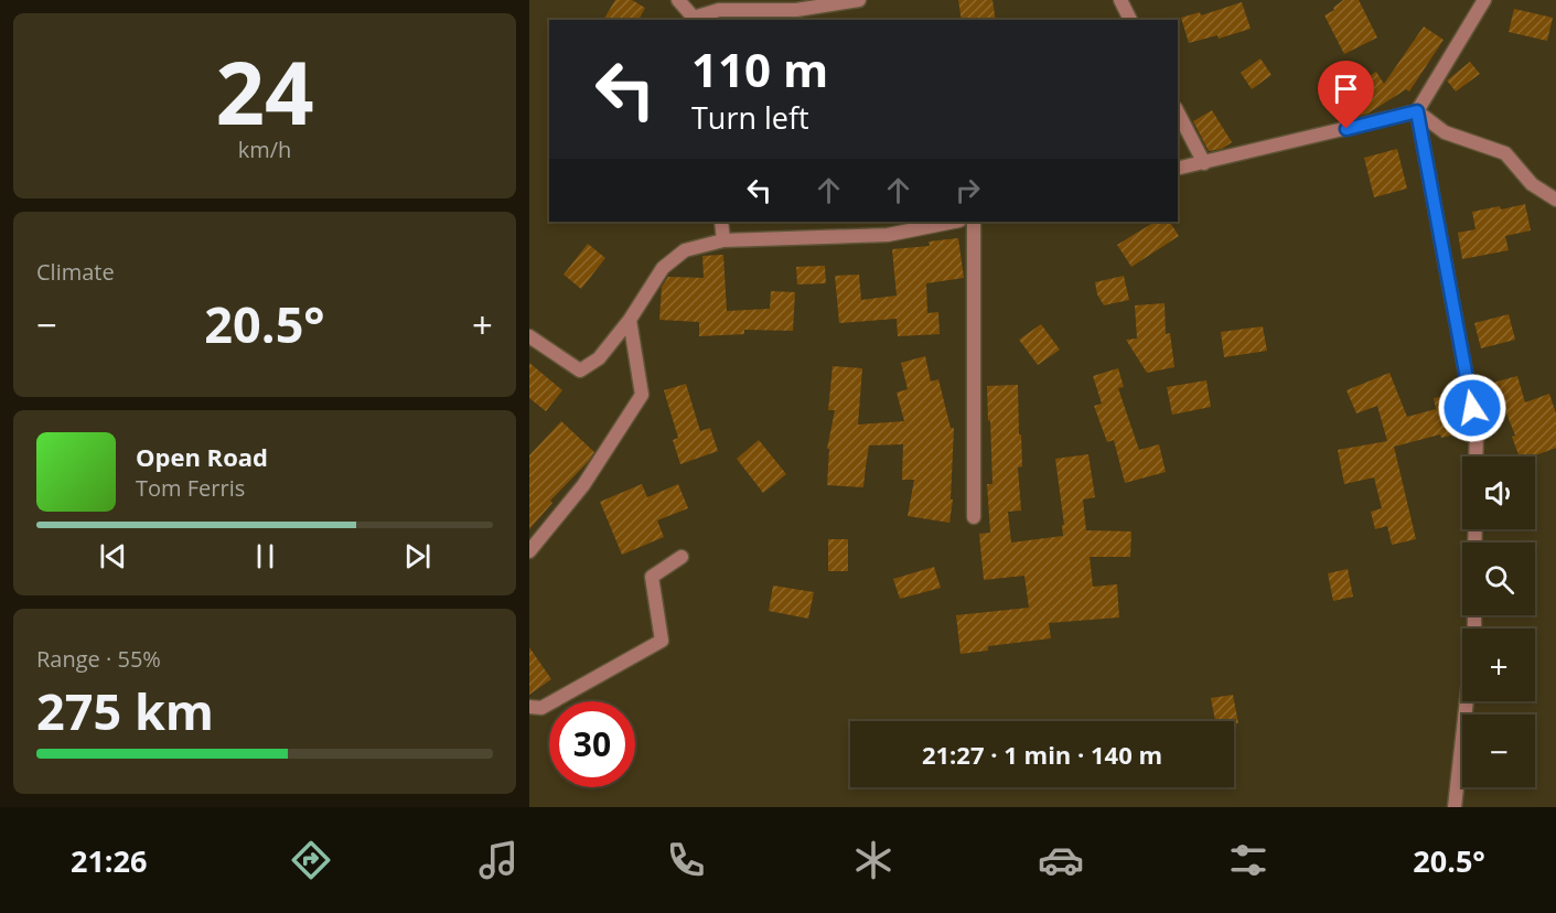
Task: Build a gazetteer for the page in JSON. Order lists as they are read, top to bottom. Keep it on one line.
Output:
{"page":{"tile":[["24","km/h"],"Climate",["Range · 55%","275 km"]],"turn":["110 m","Turn left"],"heat":["−","20.5°","+"],"song":["Open Road","Tom Ferris"],"map_buttons":["+","−"],"limit":"30","trip":"21:27 · 1 min · 140 m","tabs":["21:26","20.5°"]}}
